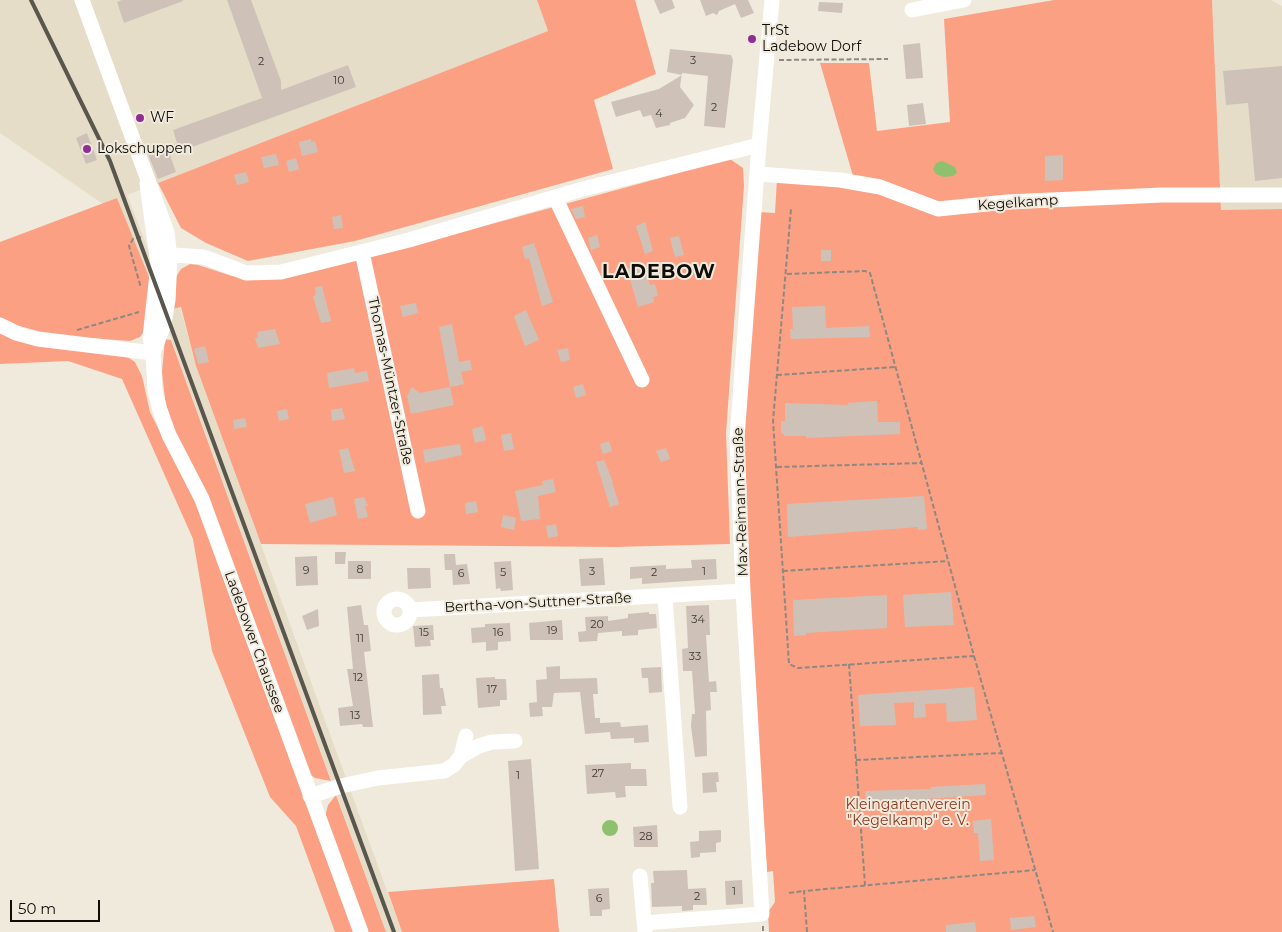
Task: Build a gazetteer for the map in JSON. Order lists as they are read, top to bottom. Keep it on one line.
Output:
{"streets":{"street":["Kegelkamp","Thomas-Müntzer-Straße","Max-Reimann-Straße","Bertha-von-Suttner-Straße","Ladebower Chaussee"]},"crossings":[["Kegelkamp","Max-Reimann-Straße"],["Max-Reimann-Straße","Bertha-von-Suttner-Straße"]],"districts":["LADEBOW"],"parks":["Kleingartenverein \"Kegelkamp\" e. V."],"places":["TrSt Ladebow Dorf","WF","Lokschuppen"],"house_numbers":["3","2","10","2","4","8","9","3","1","5","2","6","34","20","19","15","16","11","33","12","17","13","27","1","28","1","2","6"],"scale_bar":"50 m"}
